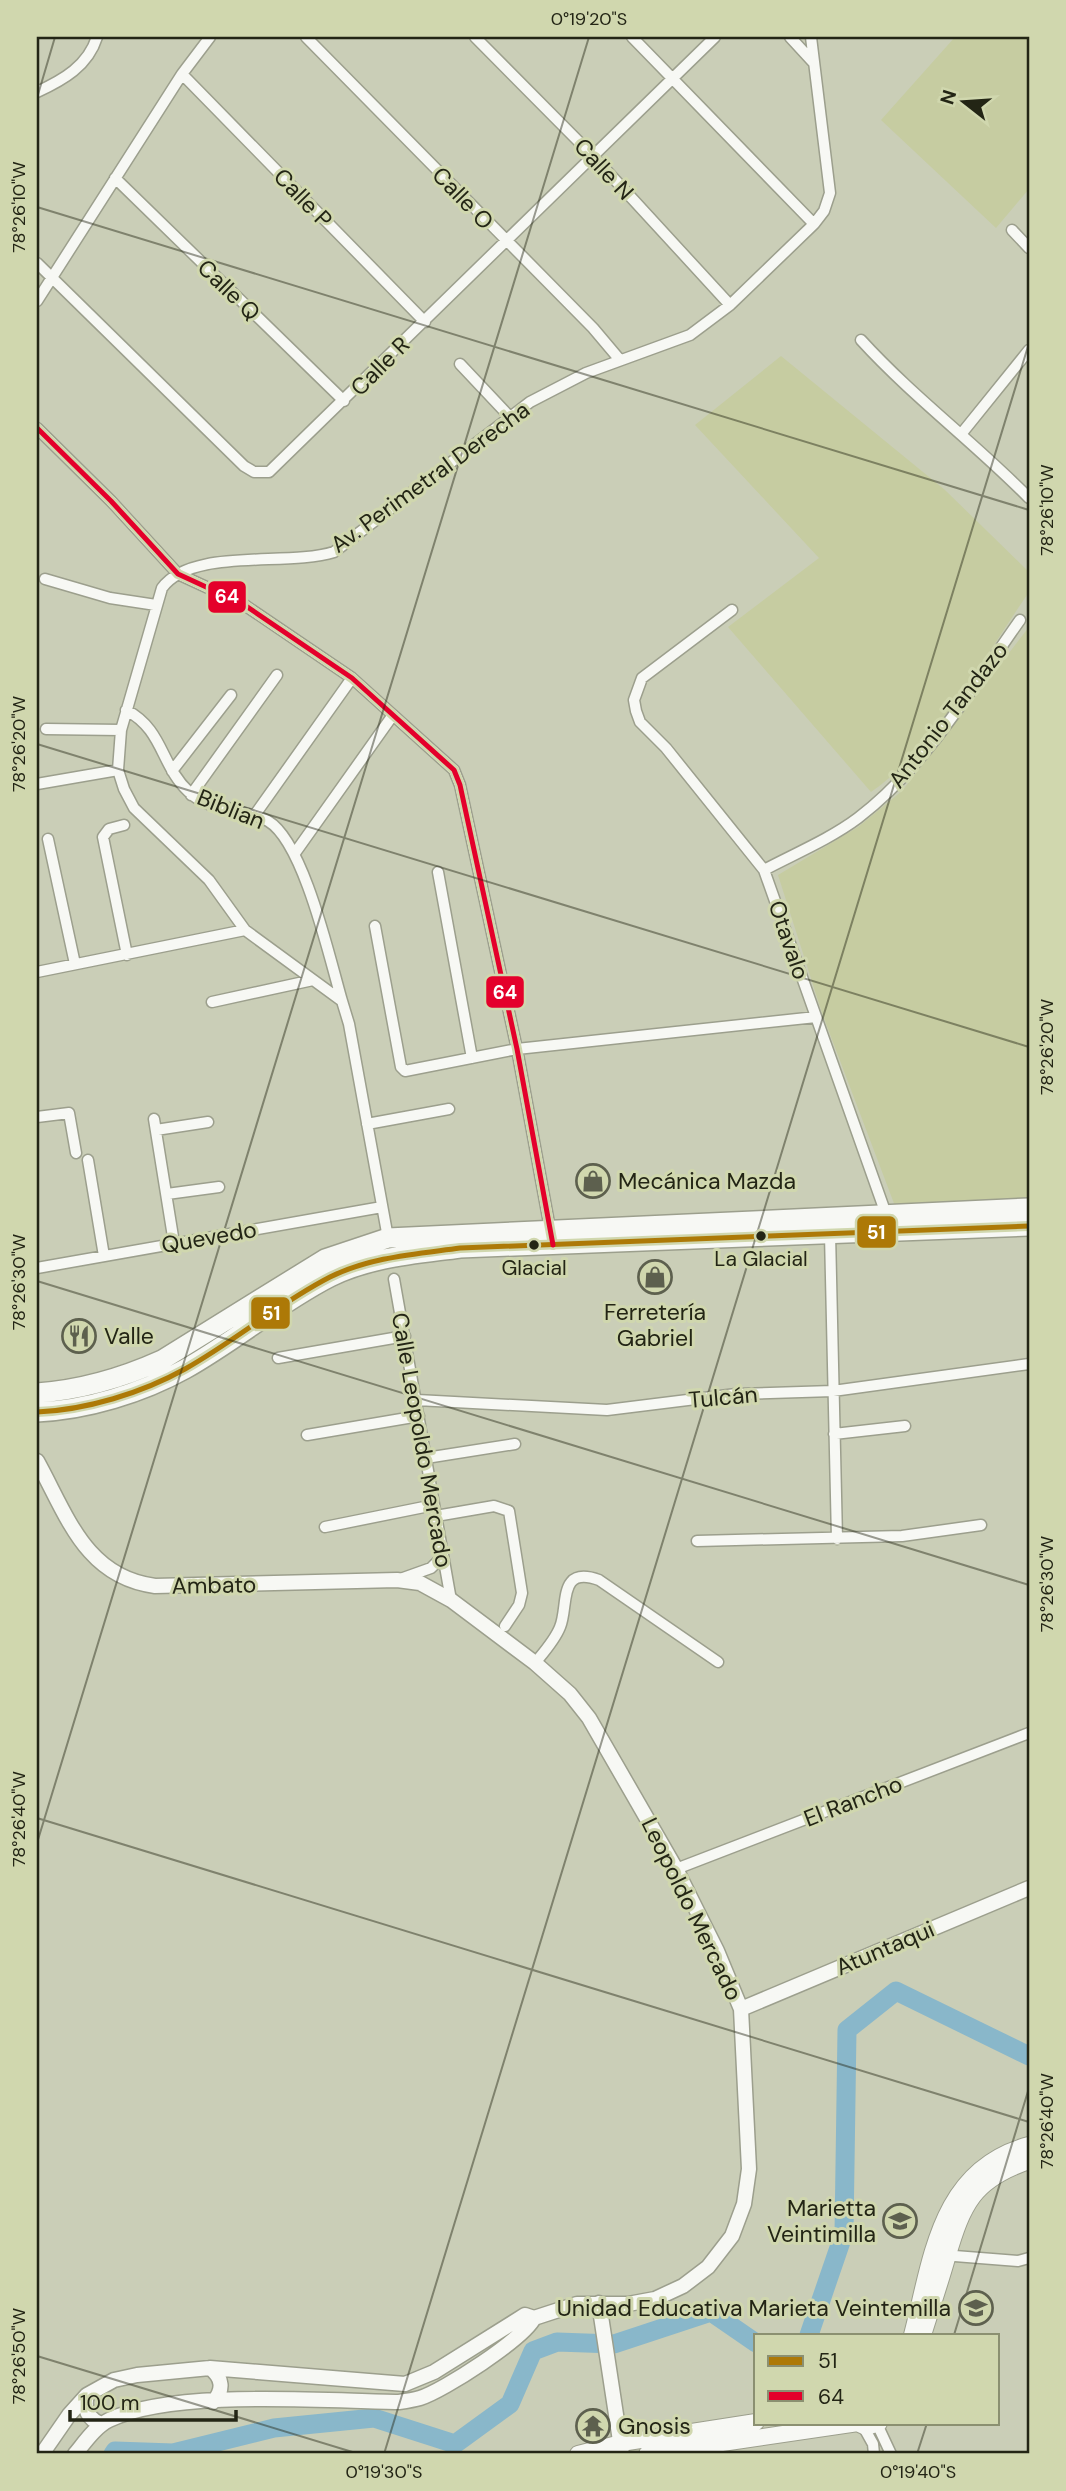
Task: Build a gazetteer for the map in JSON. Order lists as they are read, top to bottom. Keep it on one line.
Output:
{"streets":{"street":["Calle N","Calle P","Calle O","Calle Q","Calle R","Av. Perimetral Derecha","Antonio Tandazo","Biblian","Otavalo","Quevedo","Tulcán","Calle Leopoldo Mercado","Ambato","El Rancho","Leopoldo Mercado","Atuntaqui"]},"crossings":[["Calle N","Calle R"],["Calle N","Av. Perimetral Derecha"],["Calle P","Calle R"],["Calle O","Calle R"],["Calle O","Av. Perimetral Derecha"],["Calle Q","Calle R"],["Antonio Tandazo","Otavalo"],["Tulcán","Calle Leopoldo Mercado"],["Calle Leopoldo Mercado","Ambato"],["Calle Leopoldo Mercado","Leopoldo Mercado"],["Ambato","Leopoldo Mercado"],["El Rancho","Leopoldo Mercado"],["Leopoldo Mercado","Atuntaqui"]],"places":{"shop":["Mecánica Mazda","Ferretería Gabriel"],"other":["La Glacial","Glacial"],"restaurant":["Valle"],"school or university":["Marietta Veintimilla","Unidad Educativa Marieta Veintemilla"],"temple":["Gnosis"]},"lines":["transit line 64","transit line 51"],"legend":["51","64"],"scale_bar":"100 m","north":"left","coordinates":["0°19'20\"S","78°26'10\"W","78°26'20\"W","78°26'30\"W","78°26'40\"W","78°26'50\"W","0°19'30\"S","0°19'40\"S"]}
